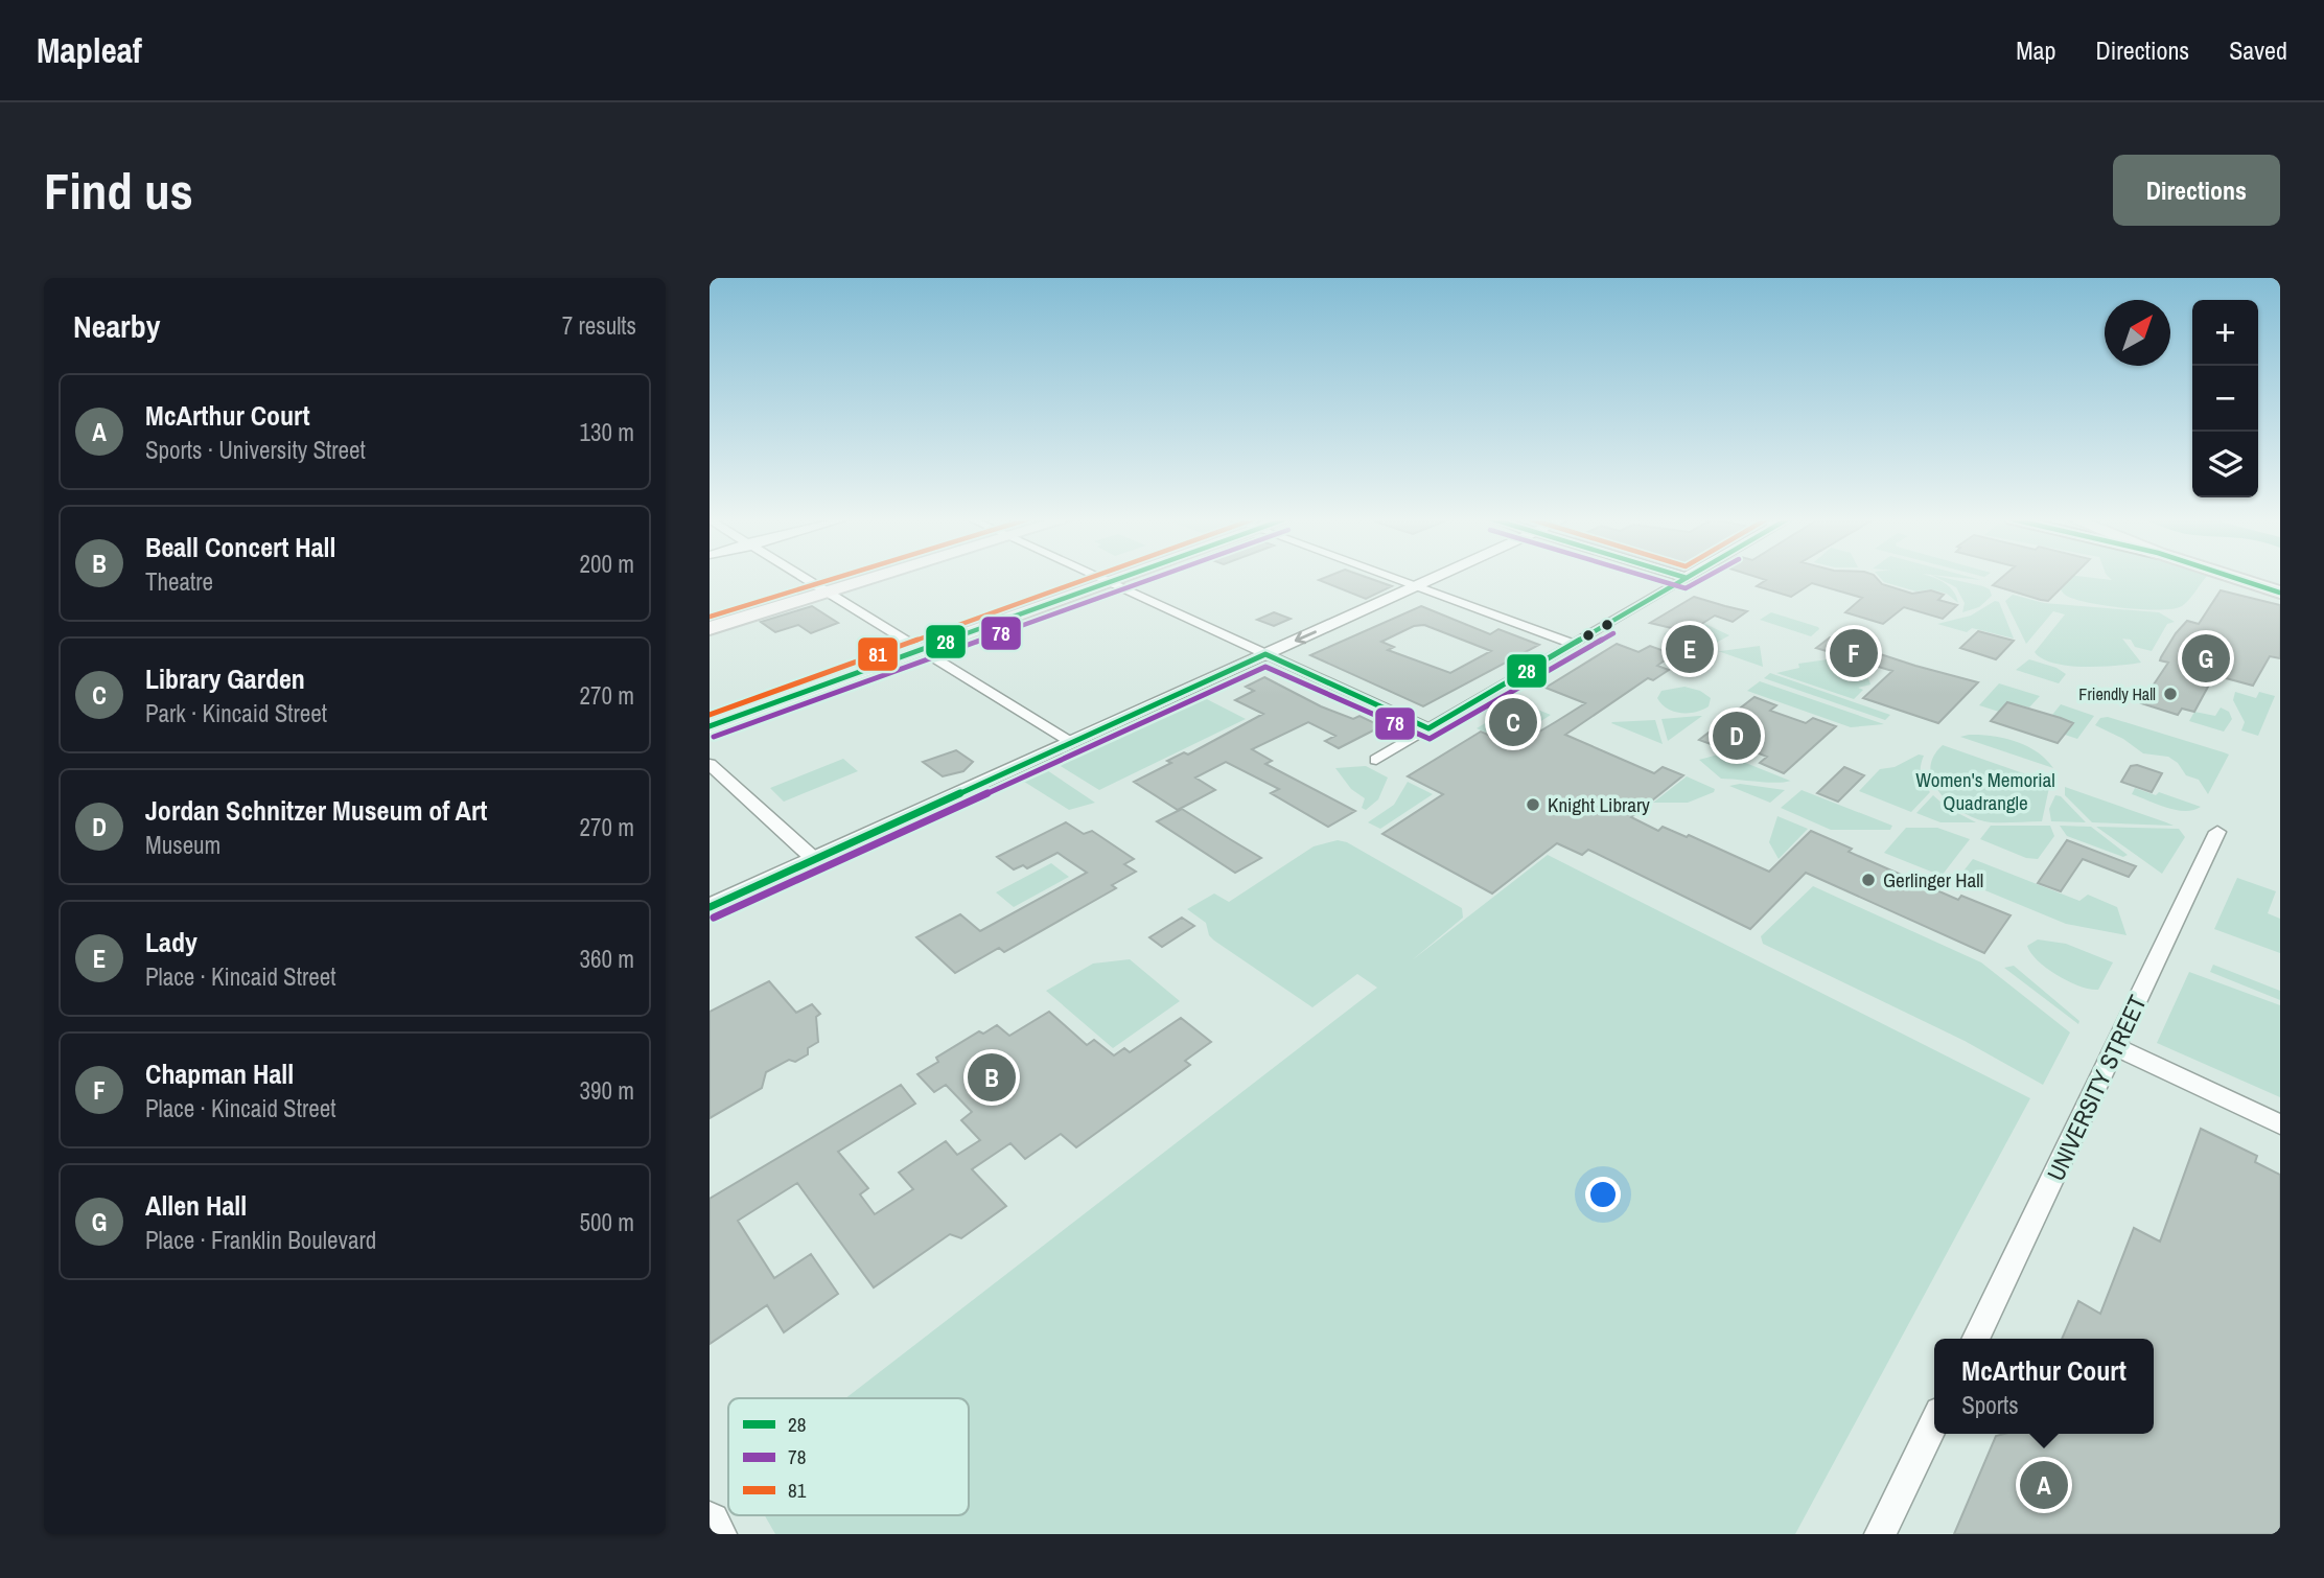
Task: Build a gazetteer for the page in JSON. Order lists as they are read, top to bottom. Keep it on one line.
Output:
{"streets":{"street":["UNIVERSITY STREET"]},"parks":["Women's Memorial Quadrangle"],"places":["Friendly Hall","Knight Library","Gerlinger Hall"],"lines":["transit line 28","transit line 78","transit line 81"],"legend":["28","78","81"],"north":"top right","page":{"header":"Mapleaf","nav":["Map","Directions","Saved"],"buttons":"Directions","title":"Find us","heading":["Nearby","7 results"],"map_buttons":["+","−"],"list":[{"mark":"A","name":"McArthur Court","note":"Sports · University Street","value":"130 m"},{"mark":"B","name":"Beall Concert Hall","note":"Theatre","value":"200 m"},{"mark":"C","name":"Library Garden","note":"Park · Kincaid Street","value":"270 m"},{"mark":"D","name":"Jordan Schnitzer Museum of Art","note":"Museum","value":"270 m"},{"mark":"E","name":"Lady","note":"Place · Kincaid Street","value":"360 m"},{"mark":"F","name":"Chapman Hall","note":"Place · Kincaid Street","value":"390 m"},{"mark":"G","name":"Allen Hall","note":"Place · Franklin Boulevard","value":"500 m"}],"pins":["E","F","G","C","D","B","A"],"popup":["McArthur Court","Sports"]}}
